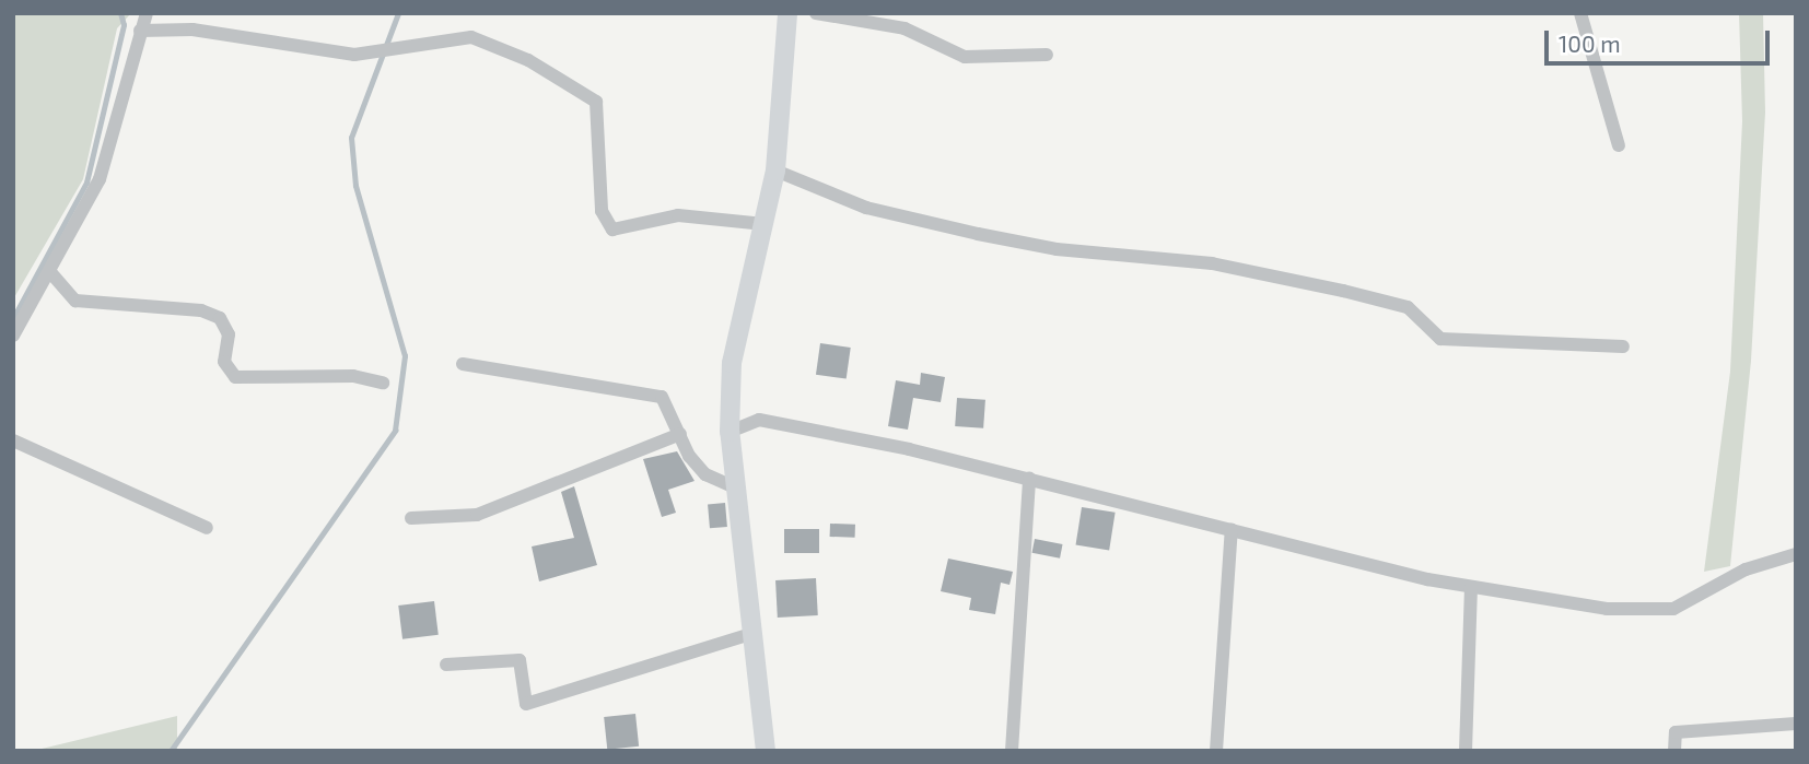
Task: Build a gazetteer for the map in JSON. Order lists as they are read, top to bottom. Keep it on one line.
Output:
{"scale_bar":"100 m"}
